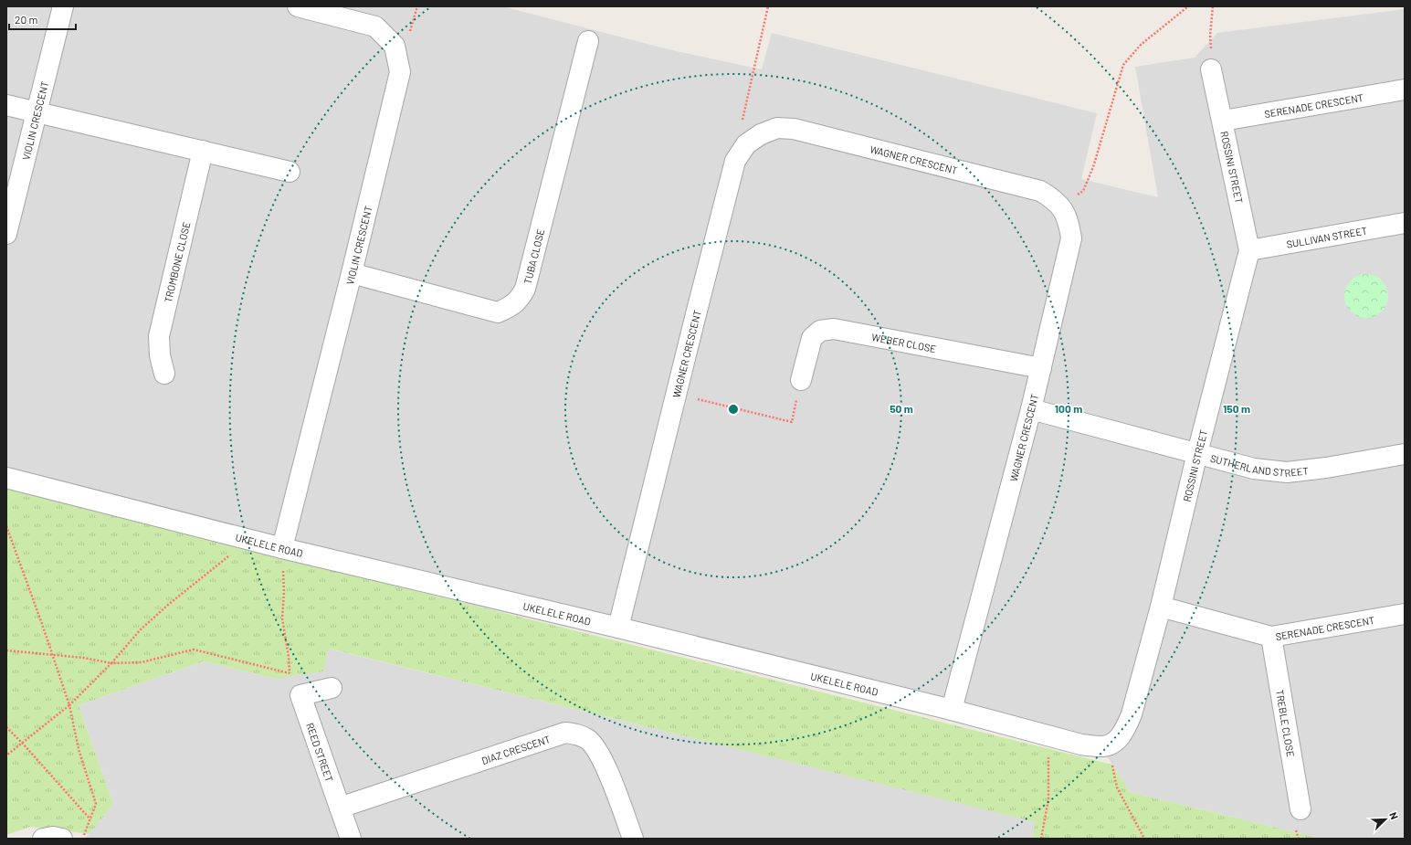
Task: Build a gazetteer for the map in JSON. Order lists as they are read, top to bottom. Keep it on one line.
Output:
{"streets":{"street":["SERENADE CRESCENT","VIOLIN CRESCENT","WAGNER CRESCENT","ROSSINI STREET","SULLIVAN STREET","TUBA CLOSE","TROMBONE CLOSE","WEBER CLOSE","SUTHERLAND STREET","UKELELE ROAD","TREBLE CLOSE","DIAZ CRESCENT","REED STREET"]},"crossings":[["SERENADE CRESCENT","ROSSINI STREET"],["SERENADE CRESCENT","TREBLE CLOSE"],["VIOLIN CRESCENT","TUBA CLOSE"],["VIOLIN CRESCENT","UKELELE ROAD"],["WAGNER CRESCENT","WEBER CLOSE"],["WAGNER CRESCENT","SUTHERLAND STREET"],["WAGNER CRESCENT","UKELELE ROAD"],["ROSSINI STREET","SULLIVAN STREET"],["ROSSINI STREET","SUTHERLAND STREET"],["ROSSINI STREET","UKELELE ROAD"],["DIAZ CRESCENT","REED STREET"]],"scale_bar":"20 m","north":"top right","rings":["50 m","100 m","150 m"]}
